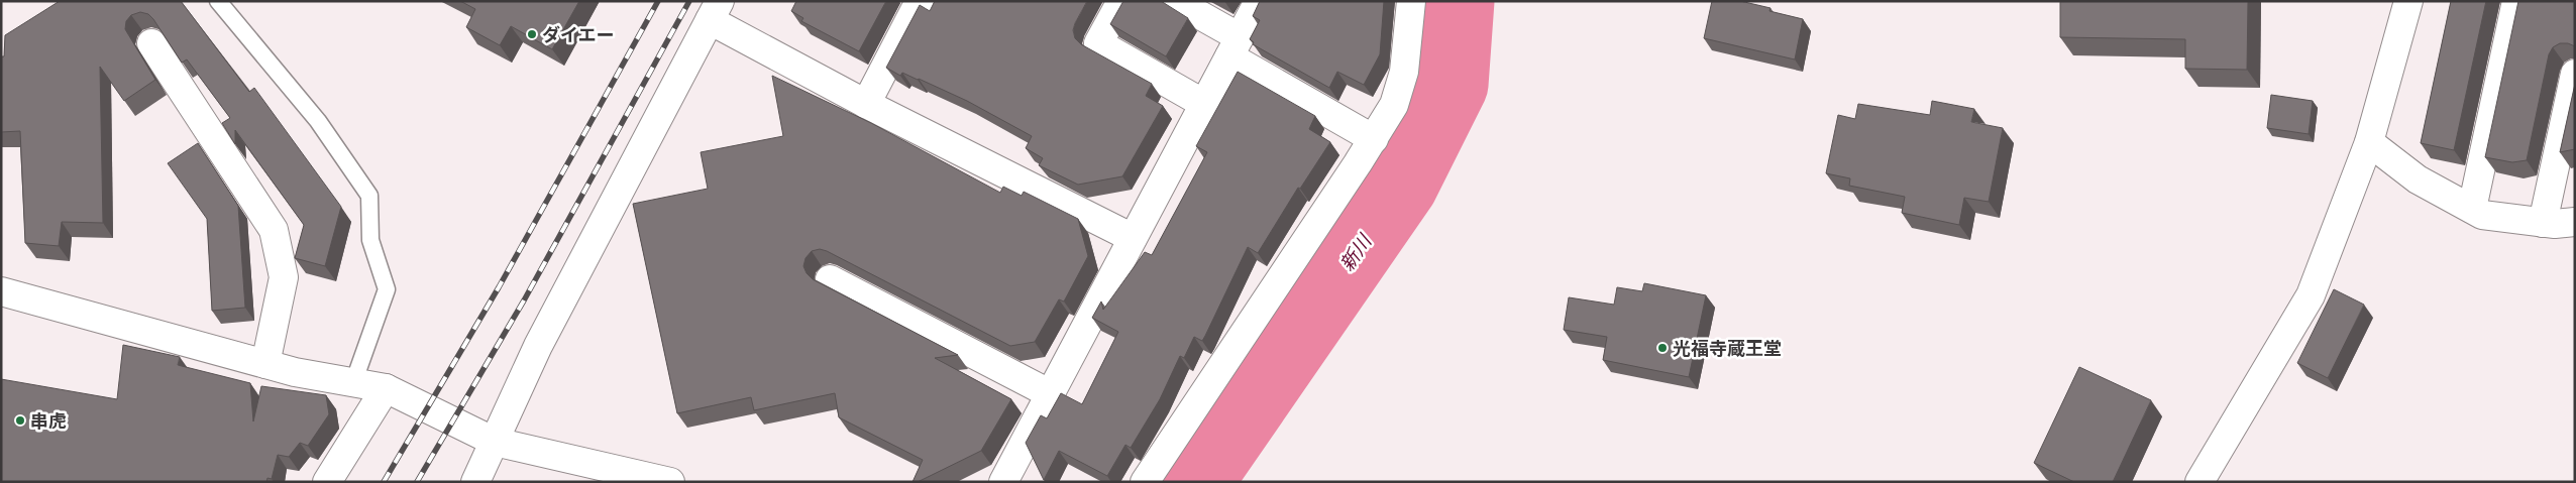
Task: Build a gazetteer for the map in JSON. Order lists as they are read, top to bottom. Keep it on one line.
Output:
{"water":["新川"],"places":["ダイエー","光福寺蔵王堂","串虎"]}
